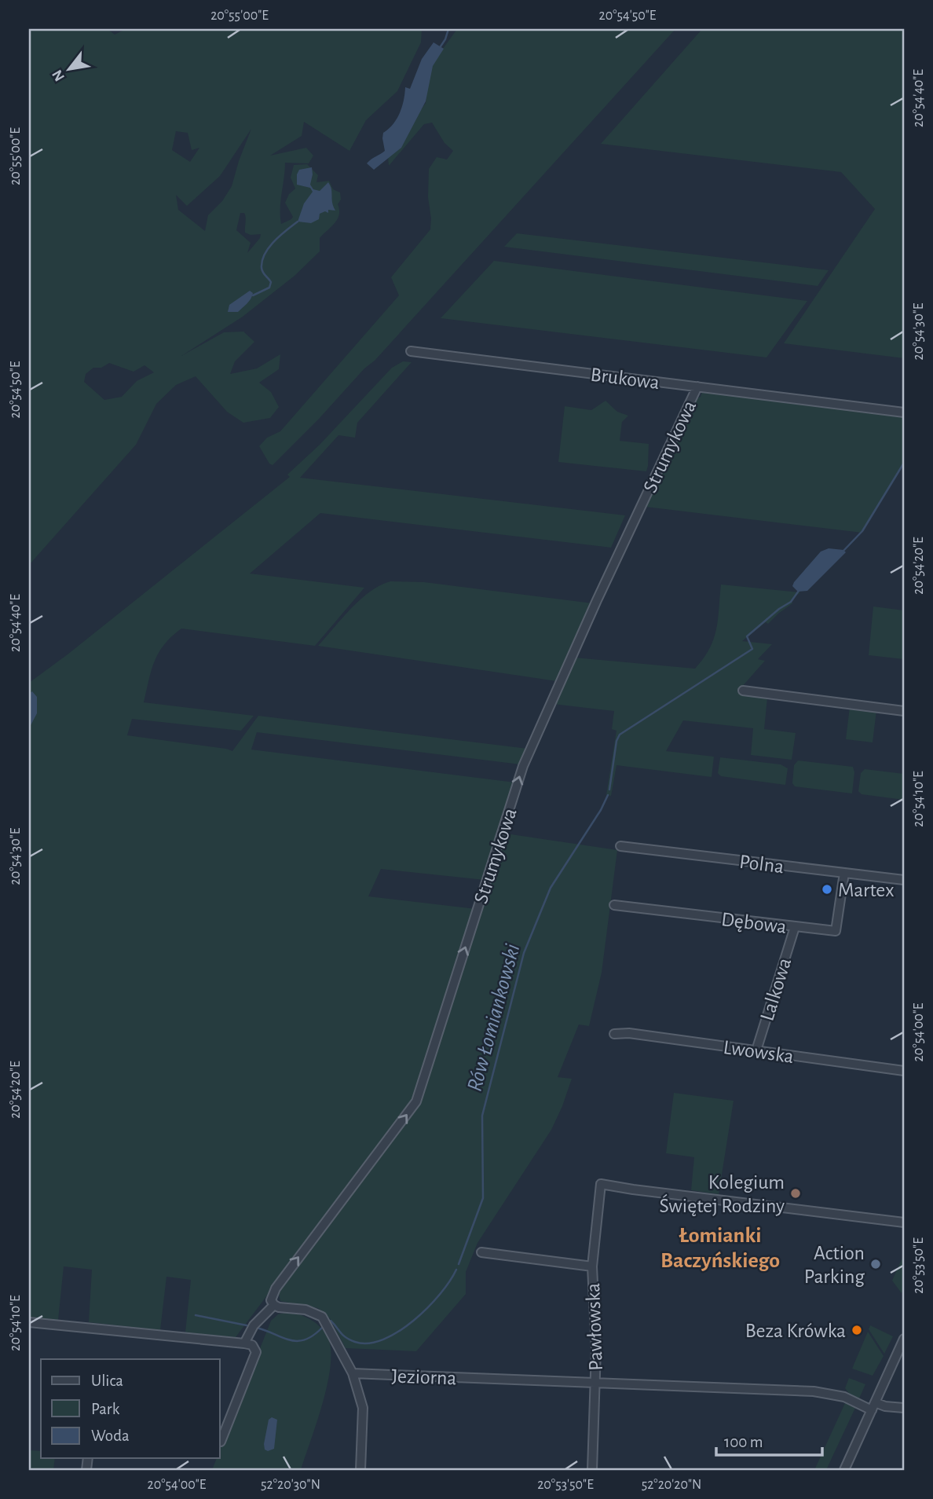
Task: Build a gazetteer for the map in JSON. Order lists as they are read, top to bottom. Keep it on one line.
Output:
{"streets":{"street":["Brukowa","Strumykowa","Polna","Dębowa","Lalkowa","Lwowska","Pawłowska","Jeziorna"]},"crossings":[["Brukowa","Strumykowa"],["Polna","Dębowa"],["Dębowa","Lalkowa"],["Lalkowa","Lwowska"],["Pawłowska","Jeziorna"]],"one_way":["Strumykowa"],"districts":["Łomianki Baczyńskiego"],"water":["Rów Łomiankowski"],"places":["Martex","Kolegium Świętej Rodziny","Action Parking","Beza Krówka"],"legend":["Ulica","Park","Woda"],"scale_bar":"100 m","north":"bottom left","coordinates":["20°55'00\"E","20°54'50\"E","20°54'40\"E","20°54'30\"E","20°54'20\"E","20°54'10\"E","20°54'00\"E","20°53'50\"E","52°20'30\"N","52°20'20\"N"]}
